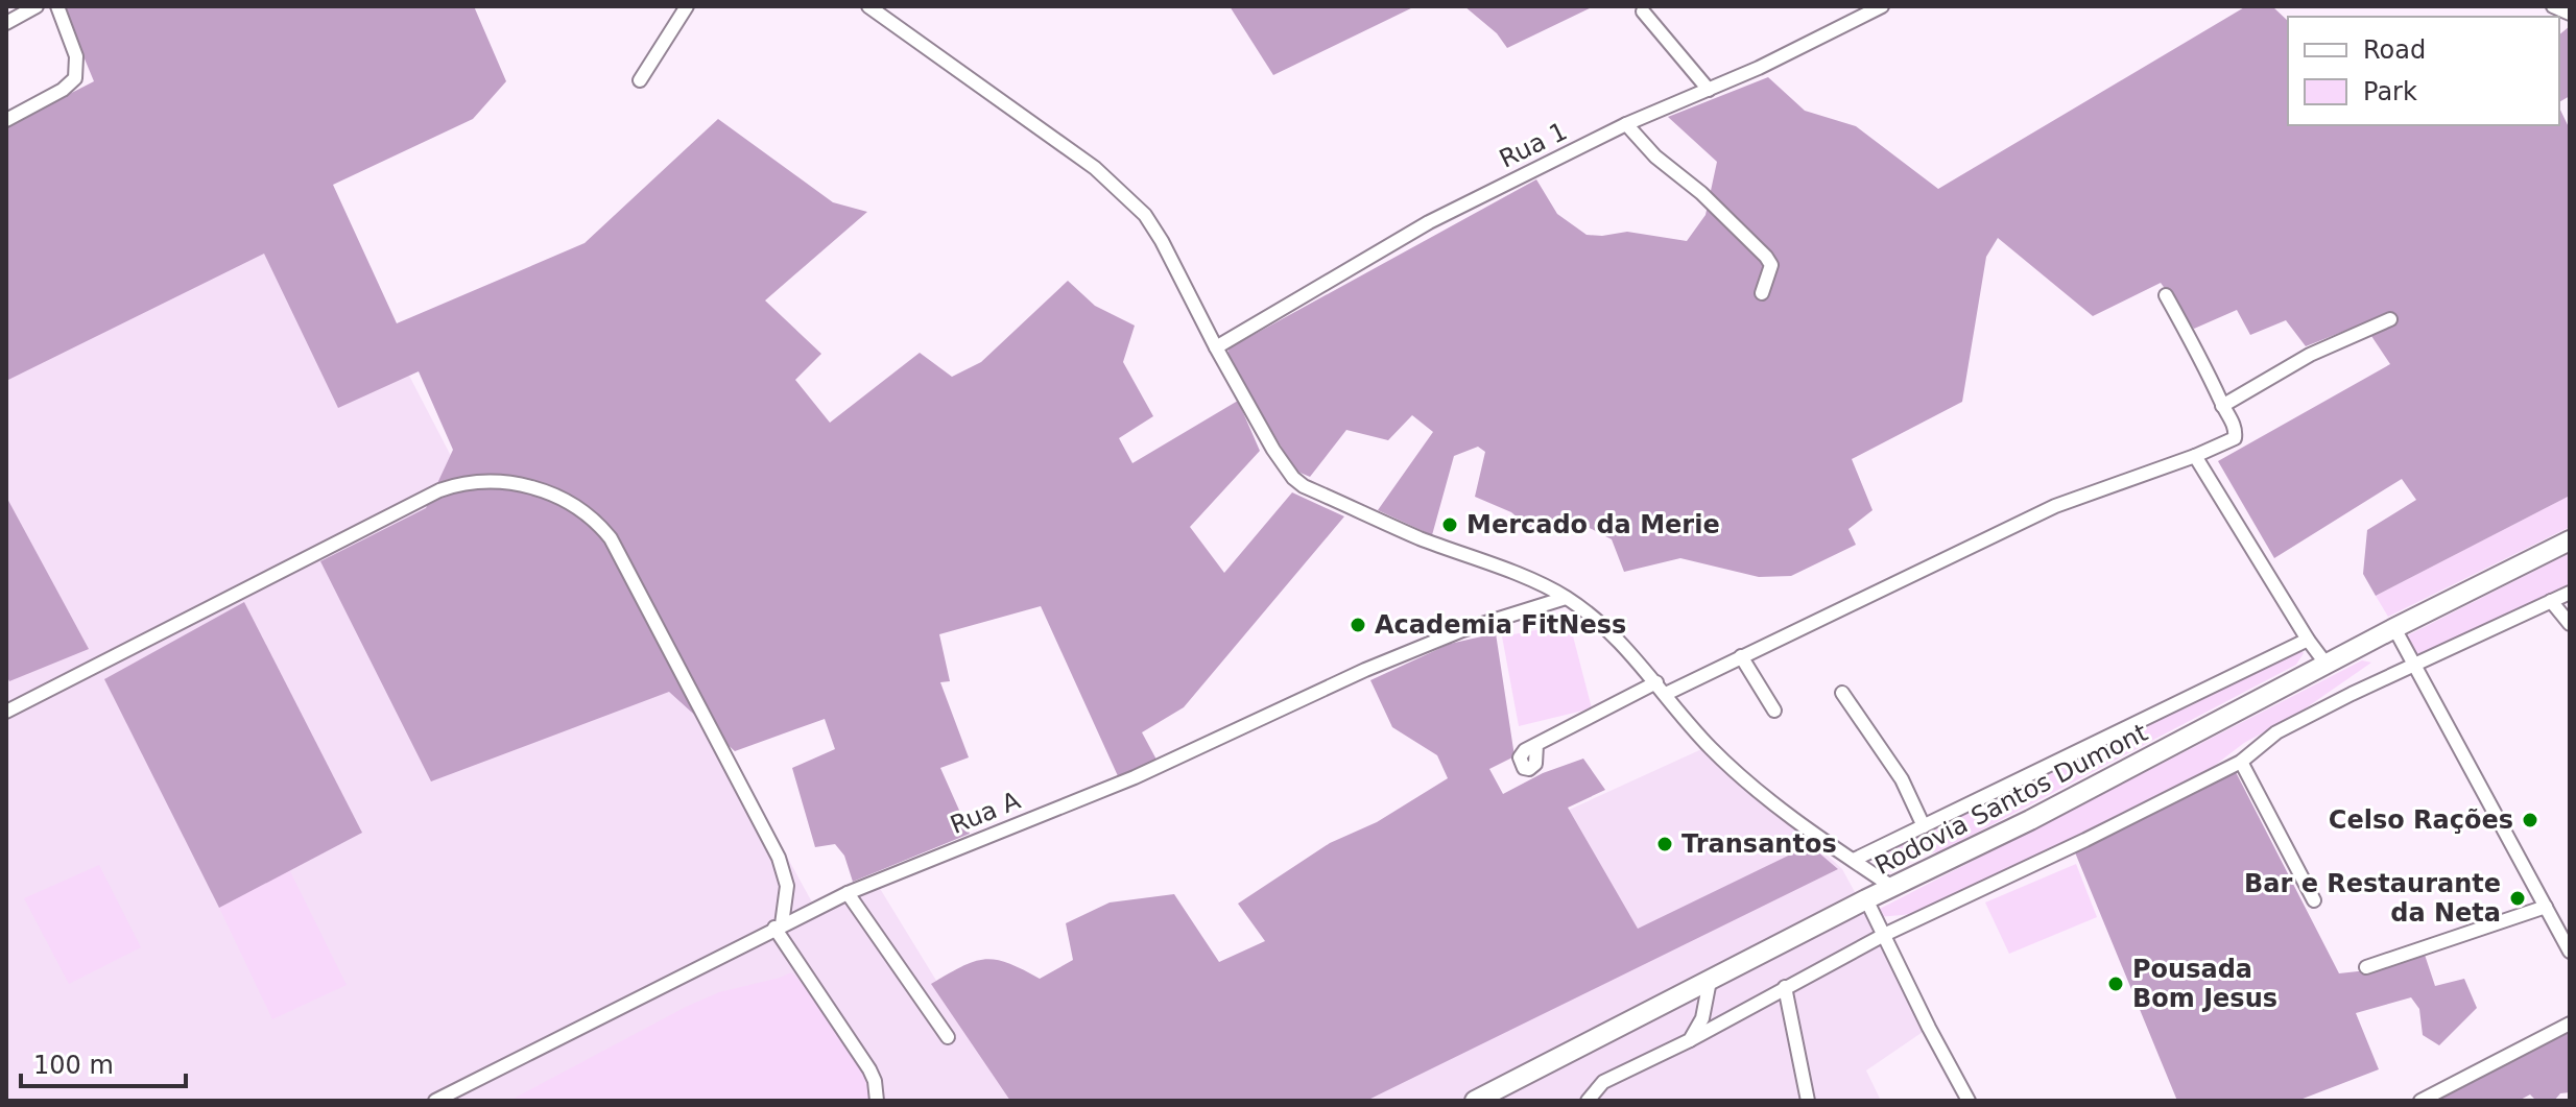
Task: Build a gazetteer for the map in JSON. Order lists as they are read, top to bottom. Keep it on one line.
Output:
{"streets":{"highway":["Rodovia Santos Dumont"],"street":["Rua 1","Rua A"]},"places":["Mercado da Merie","Academia FitNess","Celso Rações","Transantos","Bar e Restaurante da Neta","Pousada Bom Jesus"],"legend":["Road","Park"],"scale_bar":"100 m"}
